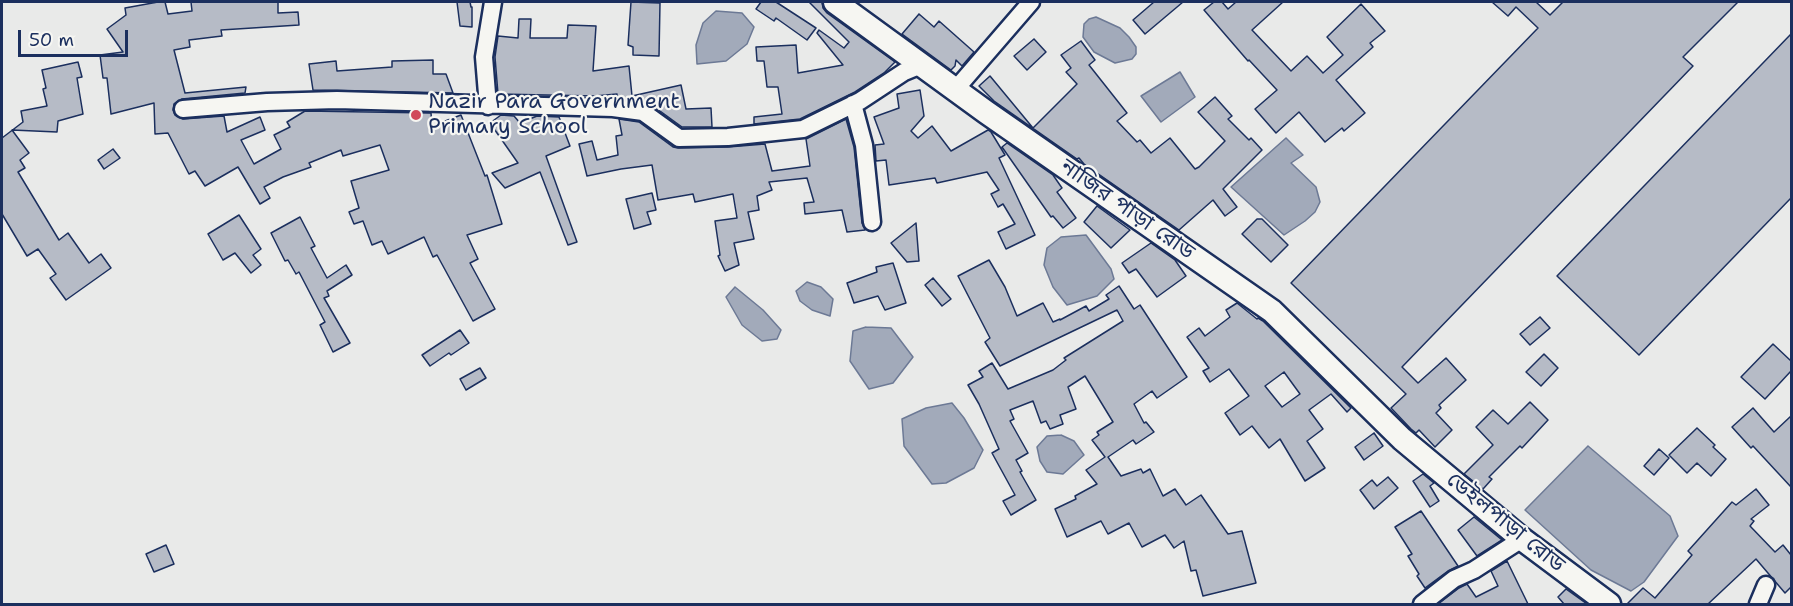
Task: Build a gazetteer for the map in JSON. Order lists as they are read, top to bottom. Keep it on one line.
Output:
{"streets":{"main road":["নাজির পাড়া রোড","ডেইলপাড়া রোড"]},"crossings":[["নাজির পাড়া রোড","ডেইলপাড়া রোড"]],"places":["Nazir Para Government Primary School"],"scale_bar":"50 m"}
